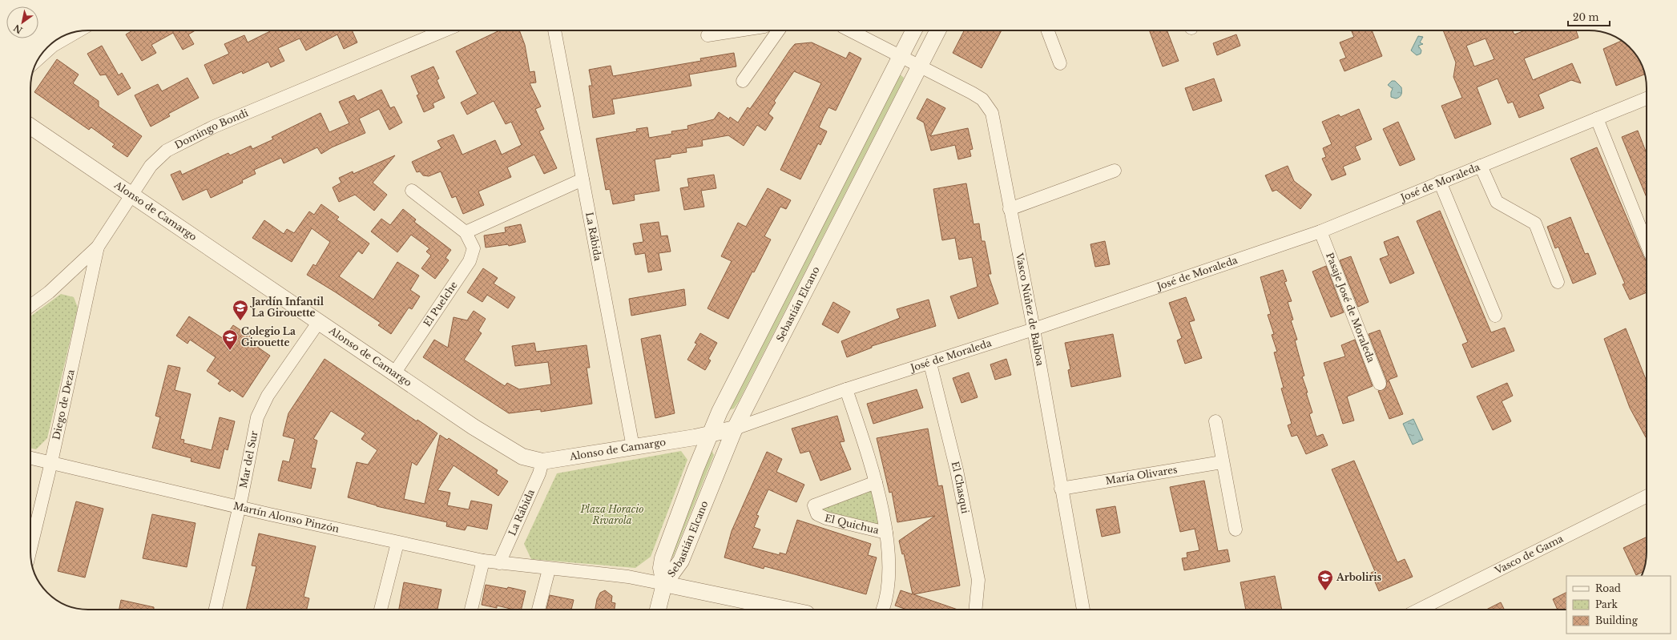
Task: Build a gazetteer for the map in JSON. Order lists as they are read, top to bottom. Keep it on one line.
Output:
{"streets":{"street":["Domingo Bondi","José de Moraleda","Alonso de Camargo","La Rábida","El Puelche","Sebastián Elcano","Pasaje José de Moraleda","Vasco Núñez de Balboa","Diego de Deza","Mar del Sur","María Olivares","El Chasqui","Martín Alonso Pinzón","El Quichua","Vasco de Gama"]},"crossings":[["Domingo Bondi","Alonso de Camargo"],["Domingo Bondi","Diego de Deza"],["José de Moraleda","Alonso de Camargo"],["José de Moraleda","Sebastián Elcano"],["José de Moraleda","Pasaje José de Moraleda"],["José de Moraleda","Vasco Núñez de Balboa"],["José de Moraleda","El Chasqui"],["José de Moraleda","El Quichua"],["Alonso de Camargo","La Rábida"],["Alonso de Camargo","El Puelche"],["Alonso de Camargo","Sebastián Elcano"],["Alonso de Camargo","Mar del Sur"],["La Rábida","Martín Alonso Pinzón"],["Sebastián Elcano","Vasco Núñez de Balboa"],["Sebastián Elcano","Martín Alonso Pinzón"],["Vasco Núñez de Balboa","María Olivares"],["Diego de Deza","Martín Alonso Pinzón"],["Mar del Sur","Martín Alonso Pinzón"]],"parks":["Plaza Horacio Rivarola"],"places":{"school or university":["Jardín Infantil La Girouette","Colegio La Girouette","Arboliris"]},"legend":["Road","Park","Building"],"scale_bar":"20 m","north":"bottom left"}
